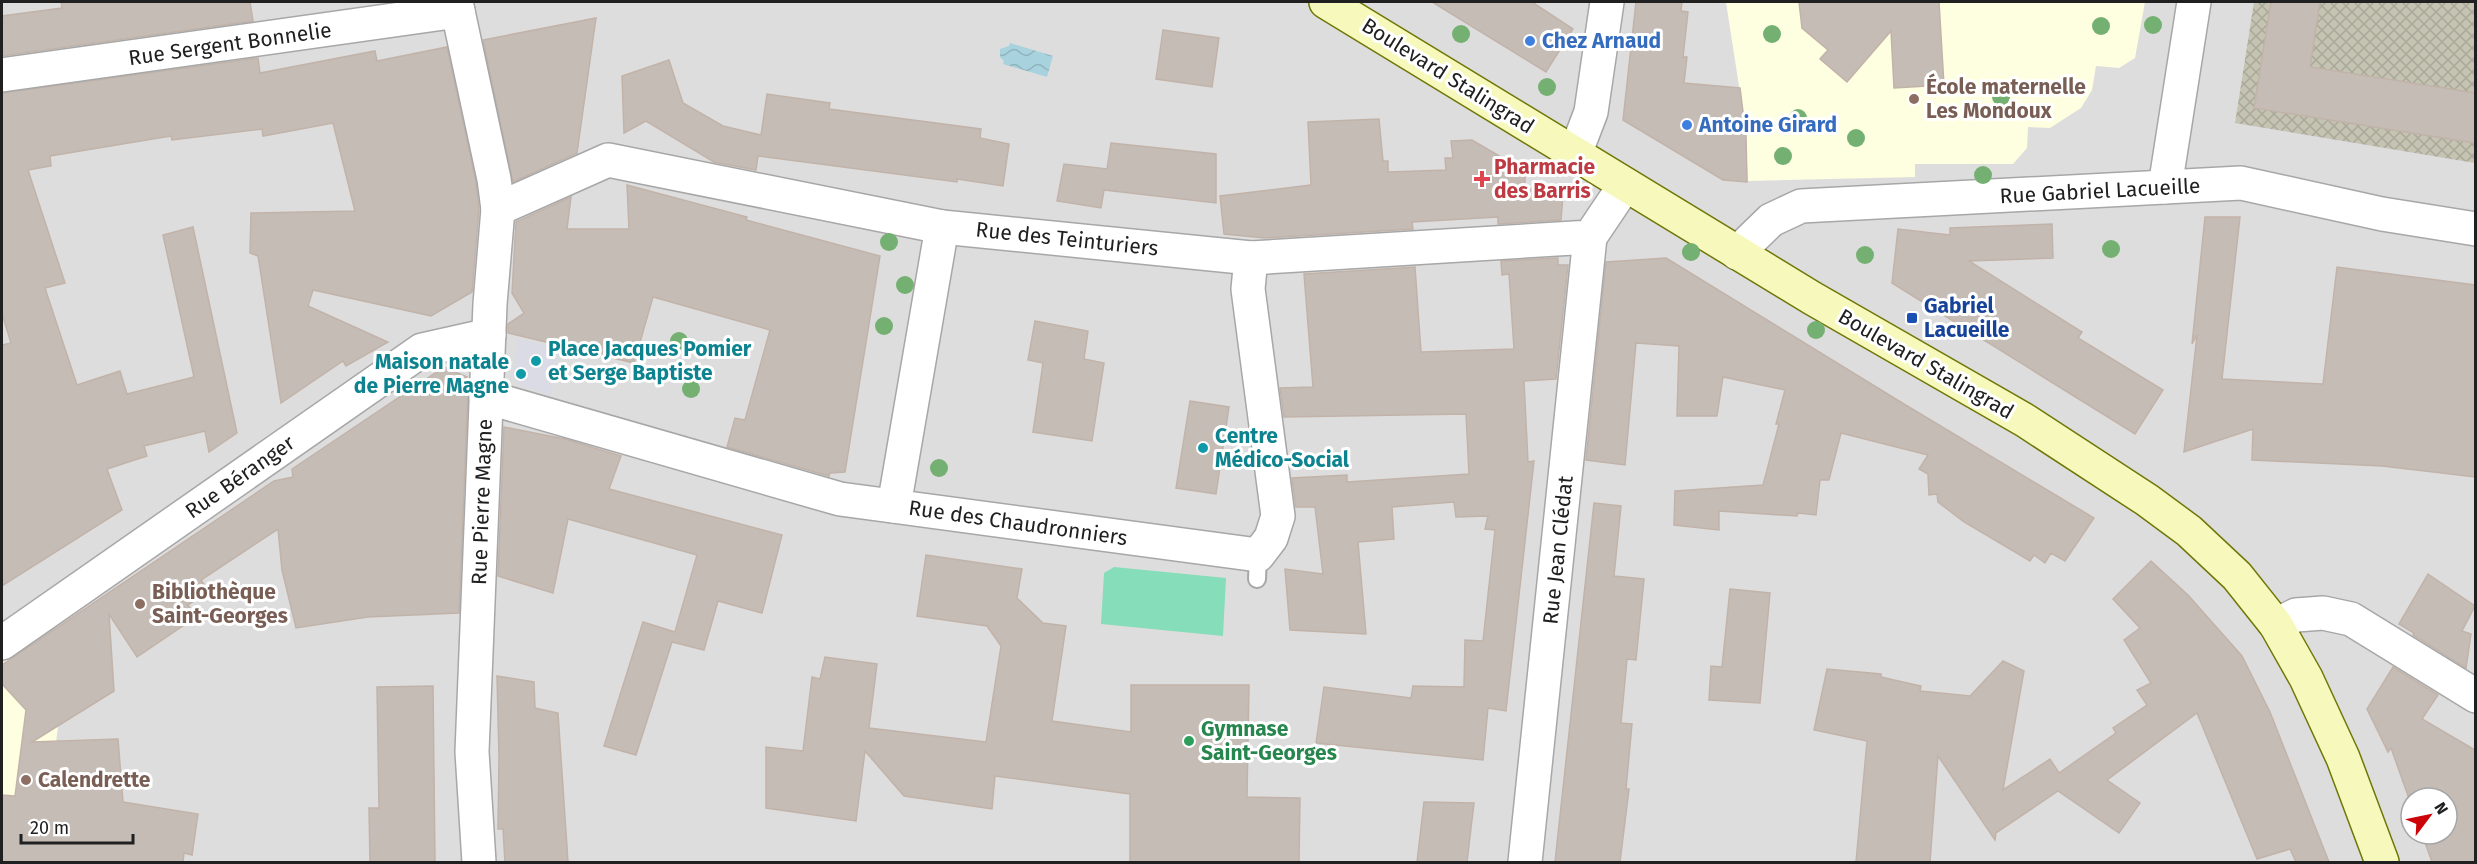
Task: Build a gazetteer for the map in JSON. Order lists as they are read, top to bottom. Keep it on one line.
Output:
{"streets":{"main road":["Boulevard Stalingrad"],"street":["Rue Sergent Bonnelie","Rue Gabriel Lacueille","Rue des Teinturiers","Rue Béranger","Rue Pierre Magne","Rue des Chaudronniers","Rue Jean Clédat"]},"crossings":[["Rue Sergent Bonnelie","Rue Pierre Magne"],["Boulevard Stalingrad","Rue Gabriel Lacueille"],["Rue des Teinturiers","Rue Pierre Magne"],["Rue des Teinturiers","Rue des Chaudronniers"],["Rue des Teinturiers","Rue Jean Clédat"],["Rue Béranger","Rue Pierre Magne"],["Rue Pierre Magne","Rue des Chaudronniers"]],"places":{"other":["Chez Arnaud","École maternelle Les Mondoux","Antoine Girard","Place Jacques Pomier et Serge Baptiste","Maison natale de Pierre Magne","Centre Médico-Social","Bibliothèque Saint-Georges","Gymnase Saint-Georges","Calendrette"],"health":["Pharmacie des Barris"],"transit":["Gabriel Lacueille"]},"scale_bar":"20 m","north":"top right"}
